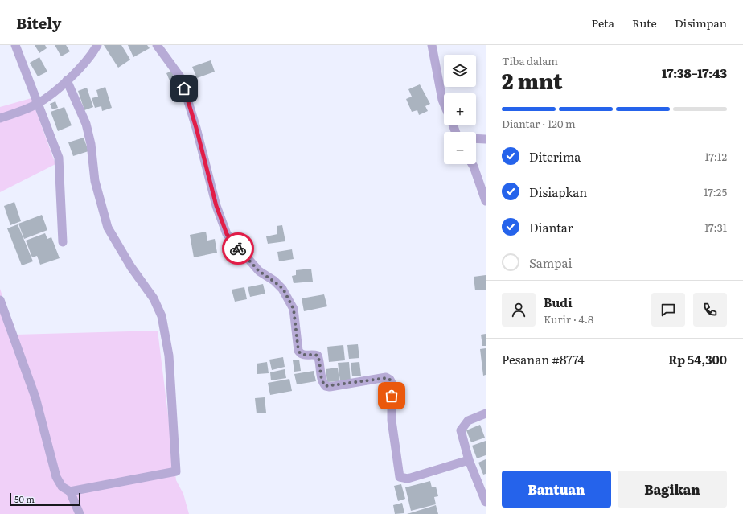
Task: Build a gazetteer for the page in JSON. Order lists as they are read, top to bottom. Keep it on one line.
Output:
{"scale_bar":"50 m","page":{"header":"Bitely","nav":["Peta","Rute","Disimpan"],"heading":["2 mnt","Tiba dalam","17:38–17:43"],"panel":["Budi","Kurir · 4.8","Pesanan #8774","Rp 54,300"],"map_buttons":["+","−"],"bar":"Diantar · 120 m","list":[["Diterima","17:12"],["Disiapkan","17:25"],["Diantar","17:31"],"Sampai"],"buttons":["Bantuan","Bagikan"],"scale":"50 m"}}
